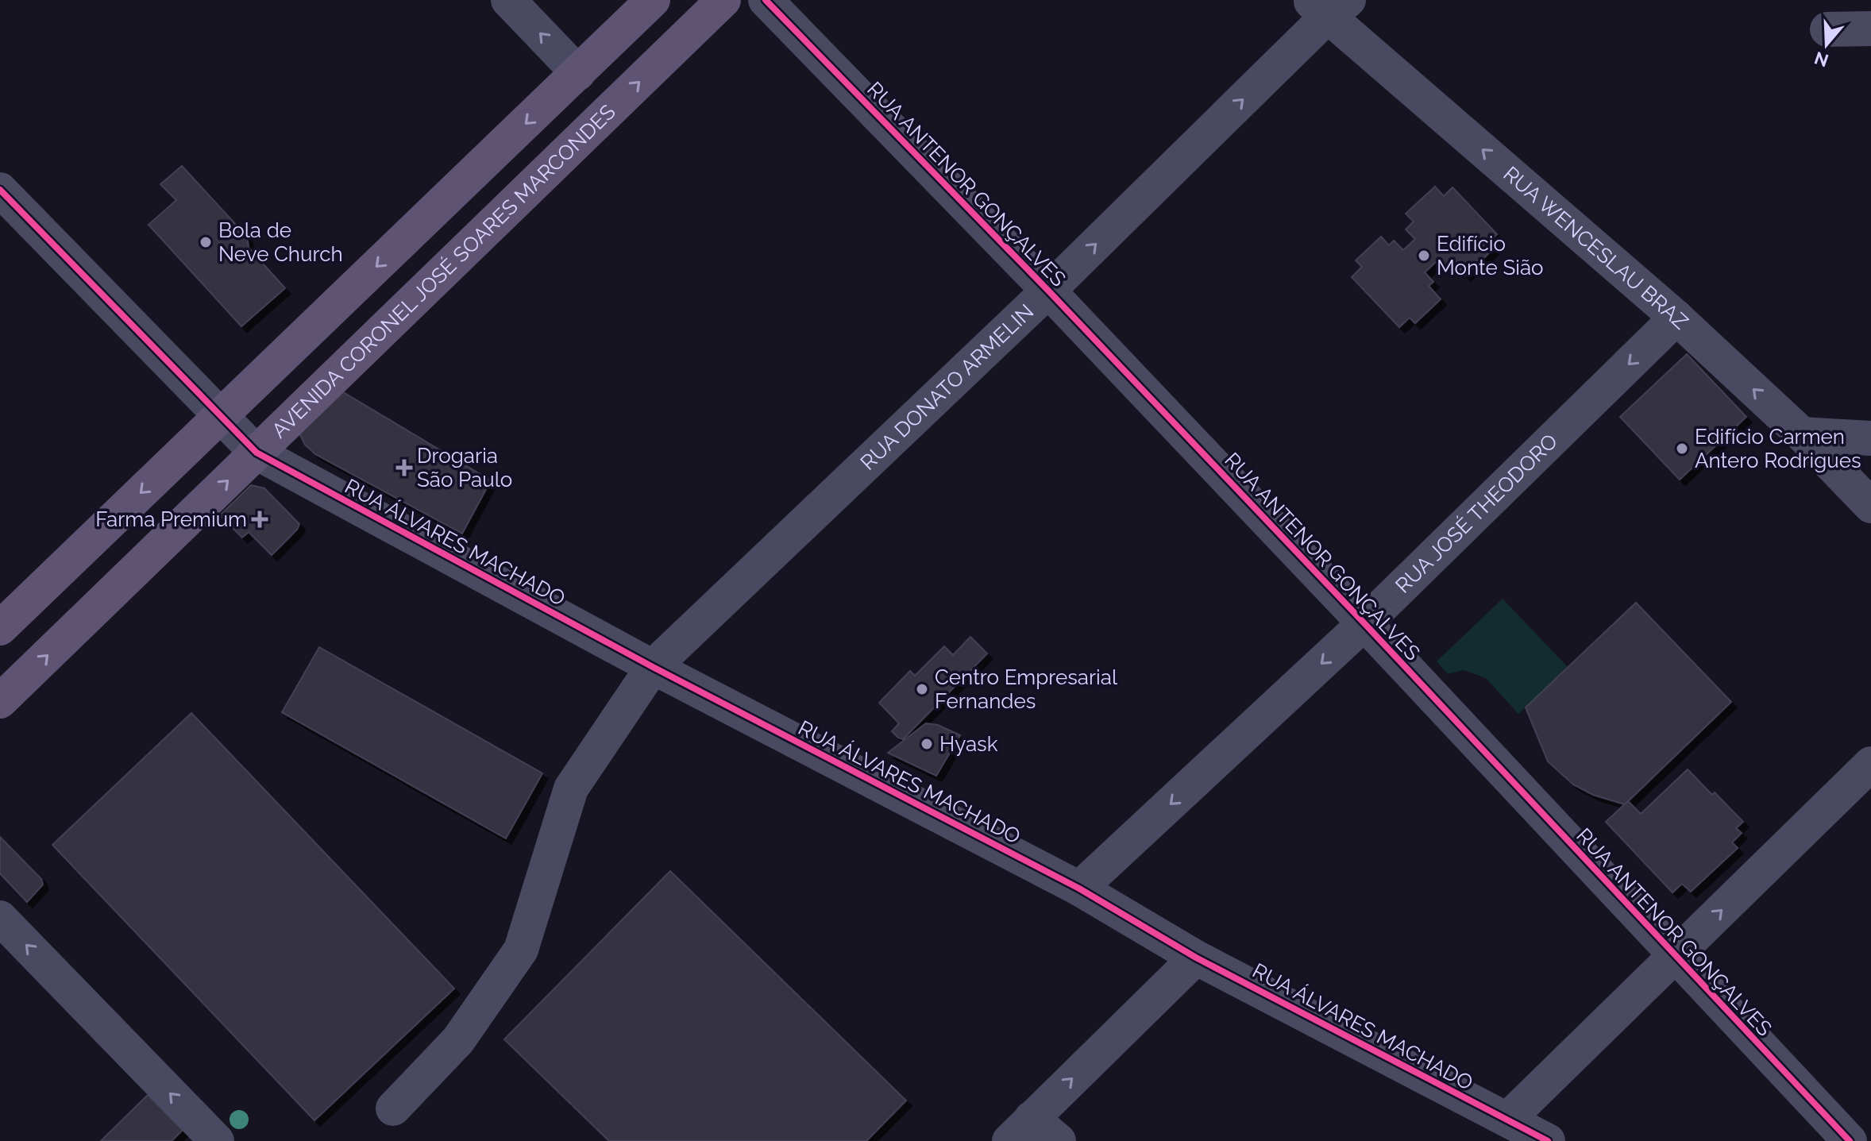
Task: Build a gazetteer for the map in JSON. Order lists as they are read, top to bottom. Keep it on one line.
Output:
{"streets":{"main road":["AVENIDA CORONEL JOSÉ SOARES MARCONDES"],"street":["RUA ANTENOR GONÇALVES","RUA WENCESLAU BRAZ","RUA DONATO ARMELIN","RUA JOSÉ THEODORO","RUA ÁLVARES MACHADO"]},"crossings":[["RUA ANTENOR GONÇALVES","RUA DONATO ARMELIN"],["RUA ANTENOR GONÇALVES","RUA JOSÉ THEODORO"],["RUA WENCESLAU BRAZ","RUA DONATO ARMELIN"],["RUA WENCESLAU BRAZ","RUA JOSÉ THEODORO"],["AVENIDA CORONEL JOSÉ SOARES MARCONDES","RUA ÁLVARES MACHADO"],["RUA DONATO ARMELIN","RUA ÁLVARES MACHADO"],["RUA JOSÉ THEODORO","RUA ÁLVARES MACHADO"]],"one_way":["RUA WENCESLAU BRAZ","RUA JOSÉ THEODORO"],"places":{"other":["Bola de Neve Church","Edifício Monte Sião","Edifício Carmen Antero Rodrigues","Centro Empresarial Fernandes","Hyask"],"health":["Drogaria São Paulo","Farma Premium"]},"north":"bottom"}
